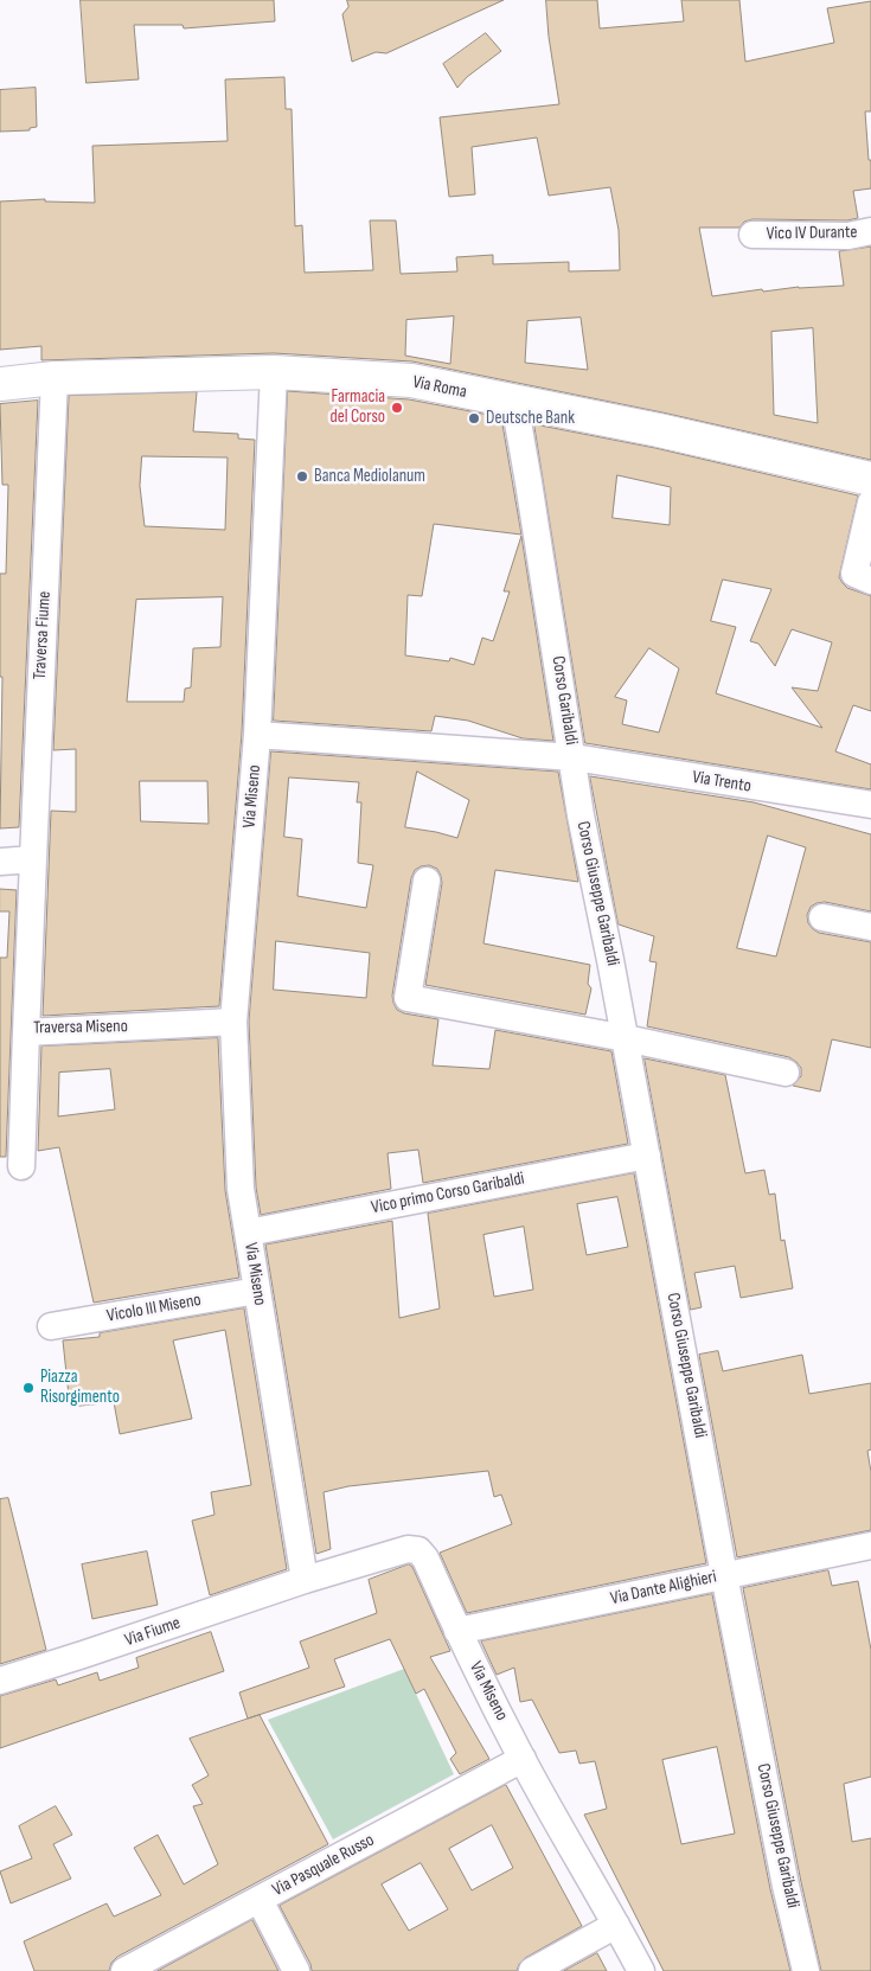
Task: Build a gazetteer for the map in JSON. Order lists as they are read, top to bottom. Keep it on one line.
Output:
{"streets":{"street":["Vico IV Durante","Via Roma","Traversa Fiume","Corso Garibaldi","Via Trento","Via Miseno","Corso Giuseppe Garibaldi","Traversa Miseno","Vico primo Corso Garibaldi","Vicolo III Miseno","Via Dante Alighieri","Via Fiume","Via Pasquale Russo"]},"crossings":[["Via Roma","Traversa Fiume"],["Via Roma","Corso Garibaldi"],["Via Roma","Via Miseno"],["Traversa Fiume","Traversa Miseno"],["Corso Garibaldi","Via Trento"],["Corso Garibaldi","Via Miseno"],["Corso Garibaldi","Corso Giuseppe Garibaldi"],["Via Trento","Corso Giuseppe Garibaldi"],["Via Miseno","Traversa Miseno"],["Via Miseno","Vico primo Corso Garibaldi"],["Via Miseno","Vicolo III Miseno"],["Via Miseno","Via Dante Alighieri"],["Via Miseno","Via Fiume"],["Via Miseno","Via Pasquale Russo"],["Corso Giuseppe Garibaldi","Vico primo Corso Garibaldi"],["Corso Giuseppe Garibaldi","Via Dante Alighieri"]],"places":["Farmacia del Corso","Deutsche Bank","Banca Mediolanum","Piazza Risorgimento"]}
